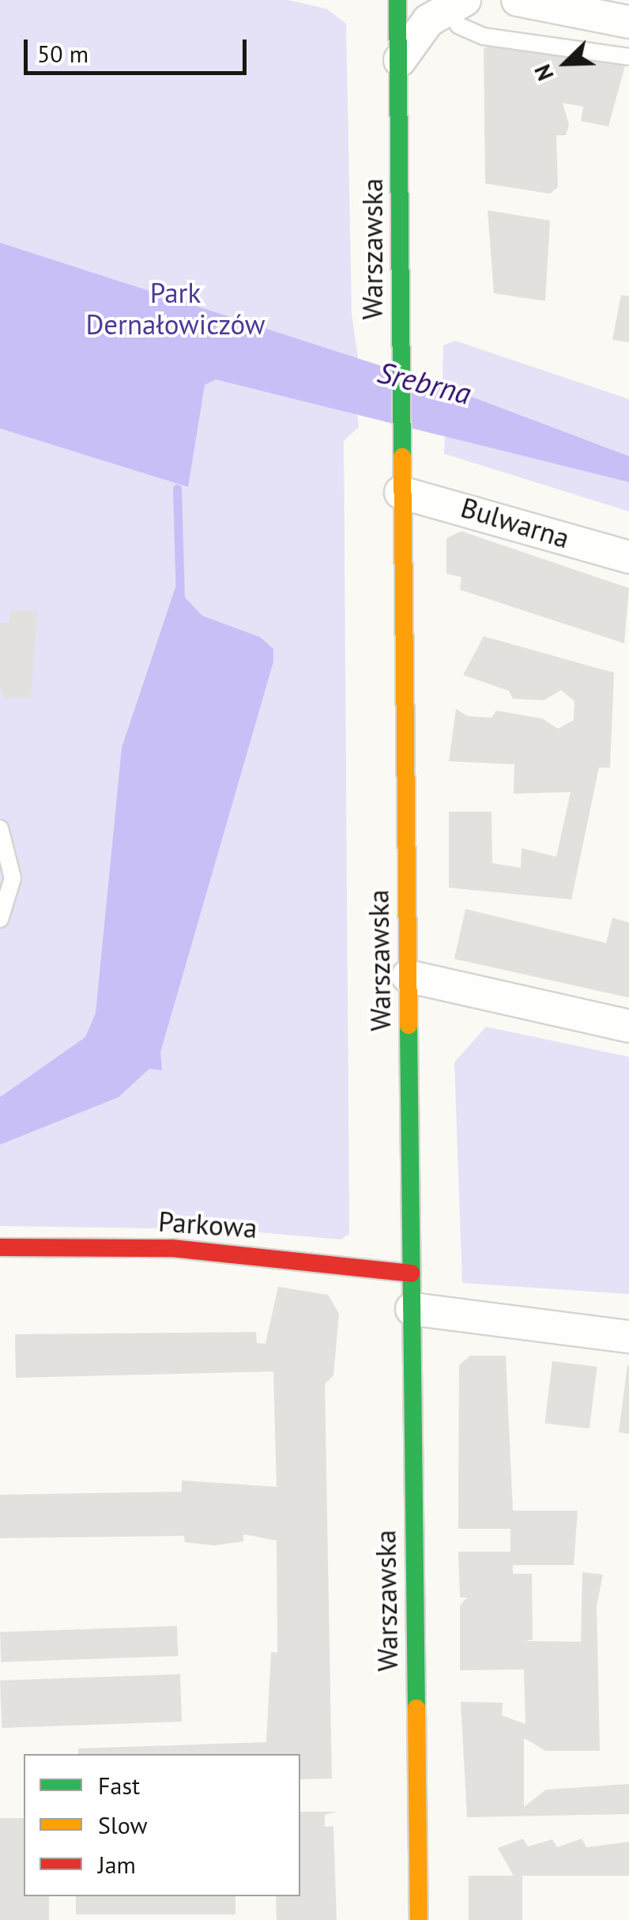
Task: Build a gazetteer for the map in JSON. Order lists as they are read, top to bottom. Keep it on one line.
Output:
{"streets":{"main road":["Warszawska","Parkowa"],"street":["Bulwarna"]},"crossings":[["Warszawska","Bulwarna"],["Warszawska","Parkowa"]],"water":["Srebrna"],"parks":["Park Dernałowiczów"],"legend":["Fast","Slow","Jam"],"scale_bar":"50 m","north":"bottom left"}
